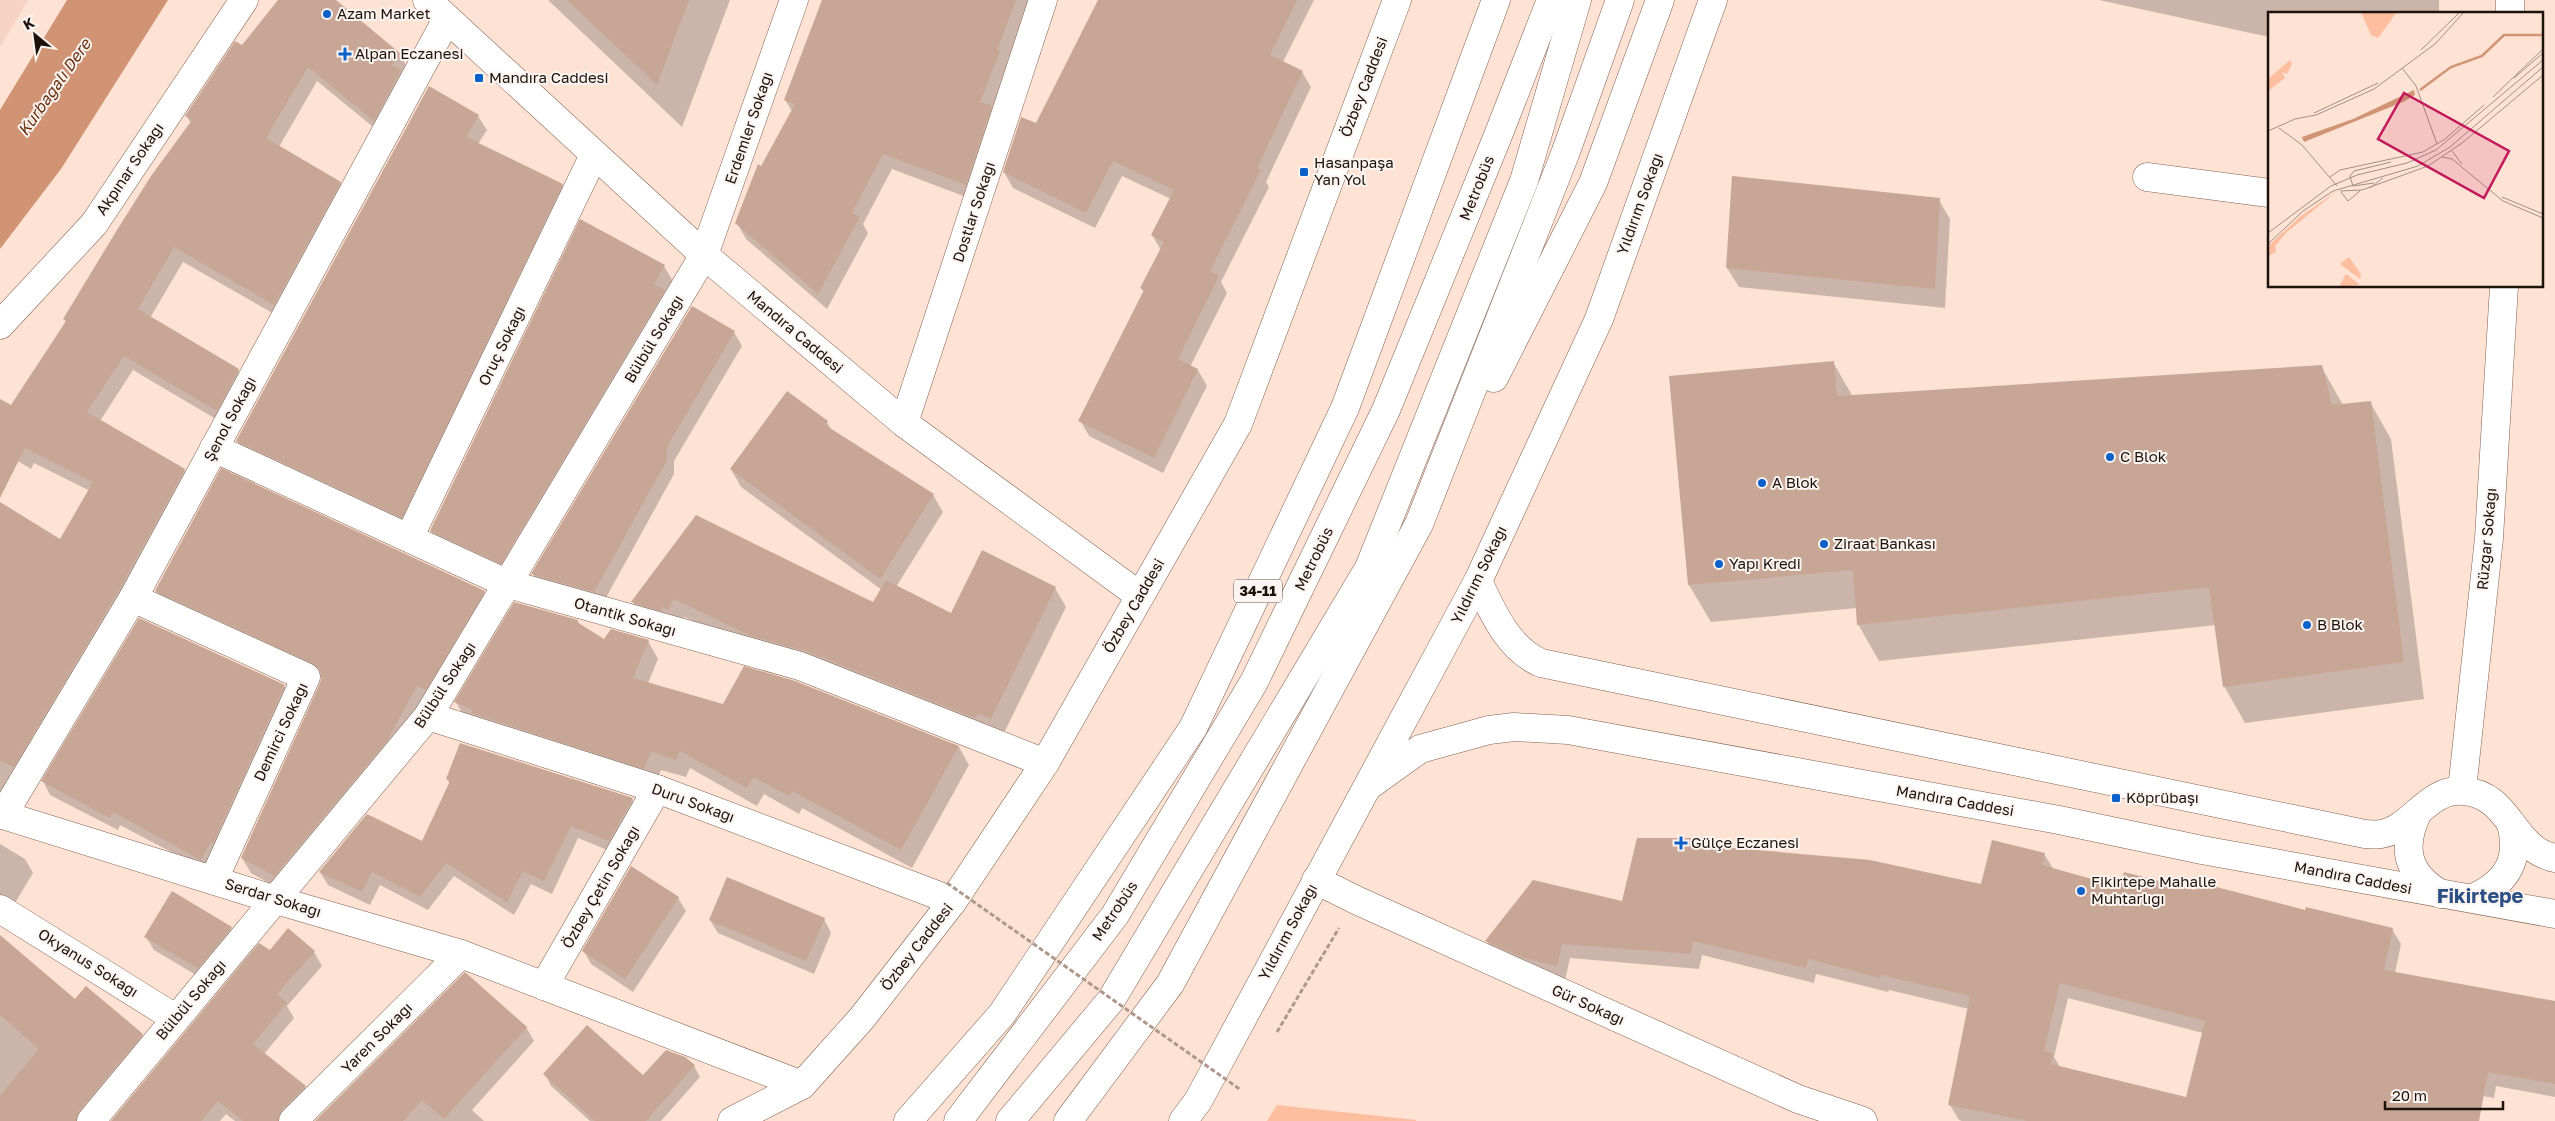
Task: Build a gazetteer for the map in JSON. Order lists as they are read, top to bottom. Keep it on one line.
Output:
{"streets":{"main road":["Özbey Caddesi","Erdemler Sokağı","Akpınar Sokağı","Metrobüs","Yıldırım Sokağı","Dostlar Sokağı","Mandıra Caddesi","Bülbül Sokağı","Oruç Sokağı","Şenol Sokağı","Rüzgar Sokağı","34-11","Otantik Sokağı","Demirci Sokağı","Duru Sokağı","Özbey Çetin Sokağı","Serdar Sokağı","Okyanus Sokağı","Gür Sokağı","Yaren Sokağı"]},"crossings":[["Özbey Caddesi","Mandıra Caddesi"],["Özbey Caddesi","Otantik Sokağı"],["Özbey Caddesi","Duru Sokağı"],["Özbey Caddesi","Serdar Sokağı"],["Erdemler Sokağı","Mandıra Caddesi"],["Erdemler Sokağı","Bülbül Sokağı"],["Yıldırım Sokağı","Mandıra Caddesi"],["Yıldırım Sokağı","Gür Sokağı"],["Dostlar Sokağı","Mandıra Caddesi"],["Mandıra Caddesi","Bülbül Sokağı"],["Mandıra Caddesi","Oruç Sokağı"],["Mandıra Caddesi","Şenol Sokağı"],["Mandıra Caddesi","Rüzgar Sokağı"],["Bülbül Sokağı","Otantik Sokağı"],["Bülbül Sokağı","Duru Sokağı"],["Bülbül Sokağı","Serdar Sokağı"],["Bülbül Sokağı","Okyanus Sokağı"],["Oruç Sokağı","Otantik Sokağı"],["Şenol Sokağı","Otantik Sokağı"],["Şenol Sokağı","Demirci Sokağı"],["Şenol Sokağı","Serdar Sokağı"],["Demirci Sokağı","Serdar Sokağı"],["Duru Sokağı","Özbey Çetin Sokağı"],["Özbey Çetin Sokağı","Serdar Sokağı"],["Serdar Sokağı","Yaren Sokağı"]],"districts":["Fikirtepe"],"water":["Kurbağalı Dere"],"places":{"other":["Azam Market","C Blok","A Blok","Ziraat Bankası","Yapı Kredi","B Blok","Fikirtepe Mahalle Muhtarlığı"],"health":["Alpan Eczanesi","Gülçe Eczanesi"],"transit":["Mandıra Caddesi","Hasanpaşa Yan Yol","Köprübaşı"]},"scale_bar":"20 m","north":"top left"}
